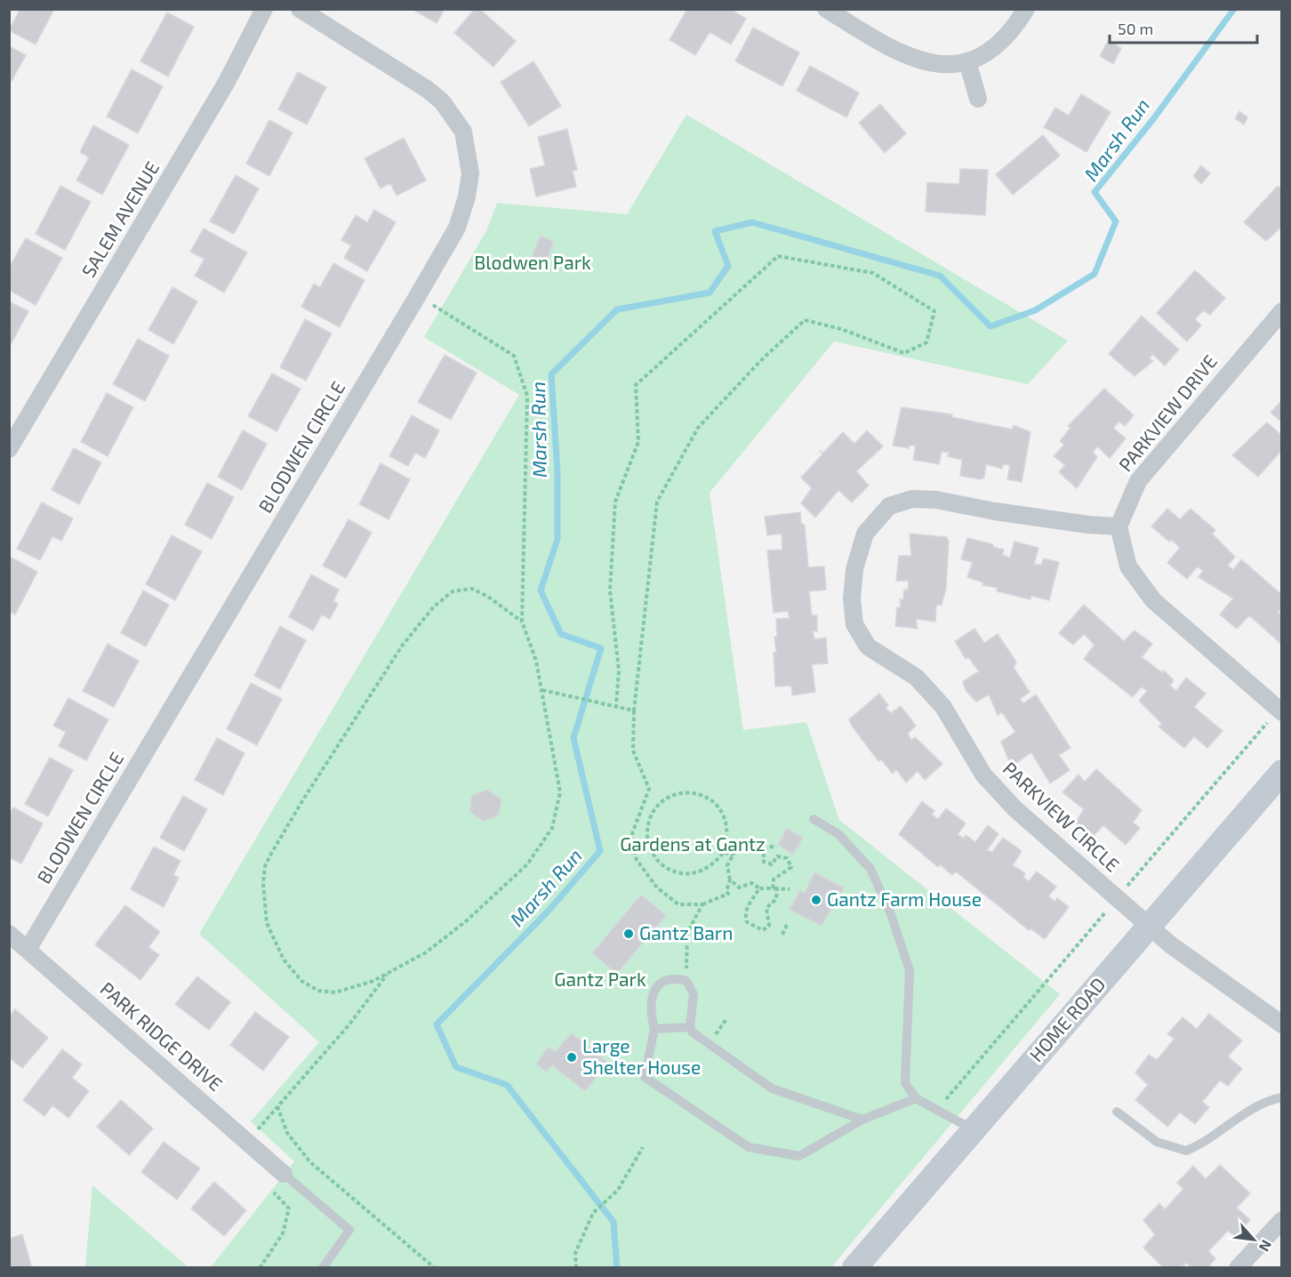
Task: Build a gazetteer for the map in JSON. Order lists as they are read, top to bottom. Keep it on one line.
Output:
{"streets":{"street":["SALEM AVENUE","PARKVIEW DRIVE","BLODWEN CIRCLE","PARKVIEW CIRCLE","HOME ROAD","PARK RIDGE DRIVE"]},"crossings":[["PARKVIEW DRIVE","PARKVIEW CIRCLE"],["BLODWEN CIRCLE","PARK RIDGE DRIVE"],["PARKVIEW CIRCLE","HOME ROAD"]],"water":["Marsh Run"],"parks":["Blodwen Park","Gardens at Gantz","Gantz Park"],"places":["Gantz Farm House","Gantz Barn","Large Shelter House"],"scale_bar":"50 m","north":"bottom right"}
